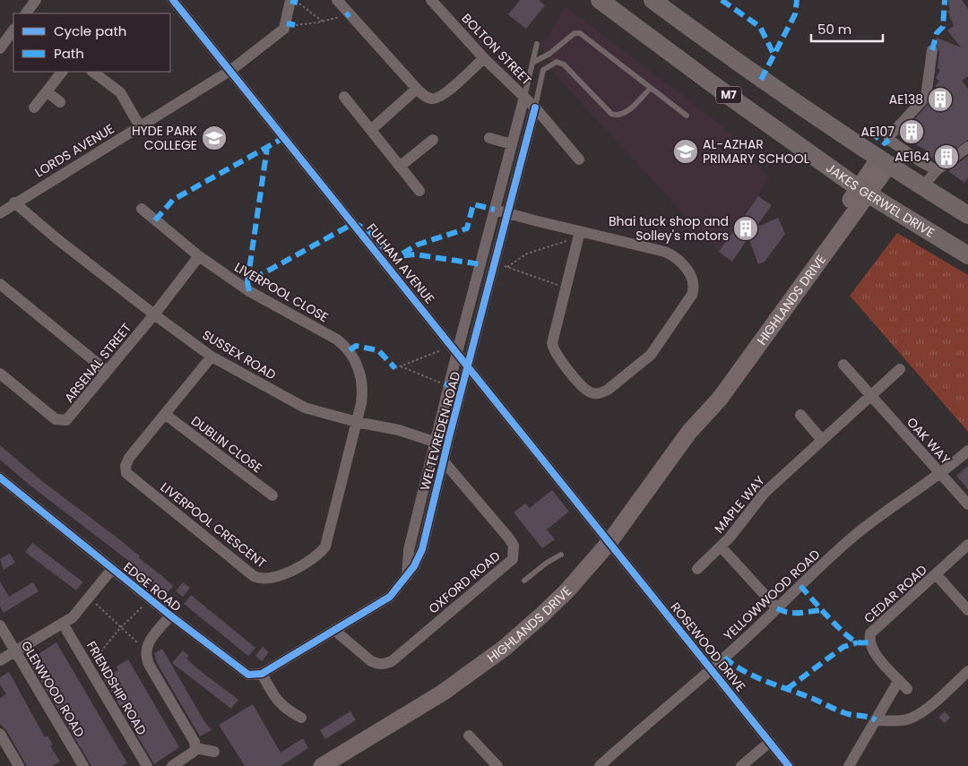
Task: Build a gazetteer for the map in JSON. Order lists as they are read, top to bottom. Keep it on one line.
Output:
{"streets":{"main road":["M7","JAKES GERWEL DRIVE","HIGHLANDS DRIVE"],"street":["BOLTON STREET","LORDS AVENUE","FULHAM AVENUE","LIVERPOOL CLOSE","SUSSEX ROAD","ARSENAL STREET","WELTEVREDEN ROAD","OAK WAY","DUBLIN CLOSE","MAPLE WAY","LIVERPOOL CRESCENT","OXFORD ROAD","EDGE ROAD","CEDAR ROAD","YELLOWWOOD ROAD","ROSEWOOD DRIVE","FRIENDSHIP ROAD","GLENWOOD ROAD"]},"crossings":[["BOLTON STREET","WELTEVREDEN ROAD"],["M7","HIGHLANDS DRIVE"],["LORDS AVENUE","FULHAM AVENUE"],["LORDS AVENUE","SUSSEX ROAD"],["JAKES GERWEL DRIVE","HIGHLANDS DRIVE"],["FULHAM AVENUE","HIGHLANDS DRIVE"],["FULHAM AVENUE","WELTEVREDEN ROAD"],["FULHAM AVENUE","ROSEWOOD DRIVE"],["LIVERPOOL CLOSE","SUSSEX ROAD"],["LIVERPOOL CLOSE","ARSENAL STREET"],["LIVERPOOL CLOSE","LIVERPOOL CRESCENT"],["HIGHLANDS DRIVE","ROSEWOOD DRIVE"],["SUSSEX ROAD","ARSENAL STREET"],["SUSSEX ROAD","WELTEVREDEN ROAD"],["SUSSEX ROAD","LIVERPOOL CRESCENT"],["WELTEVREDEN ROAD","OXFORD ROAD"],["WELTEVREDEN ROAD","EDGE ROAD"],["OAK WAY","MAPLE WAY"],["OAK WAY","YELLOWWOOD ROAD"],["DUBLIN CLOSE","LIVERPOOL CRESCENT"],["YELLOWWOOD ROAD","ROSEWOOD DRIVE"]],"places":{"building":["AE138","AE107","AE164","Bhai tuck shop and Solley's motors"],"school or university":["HYDE PARK COLLEGE","AL-AZHAR PRIMARY SCHOOL"]},"legend":["Cycle path","Path"],"scale_bar":"50 m"}
